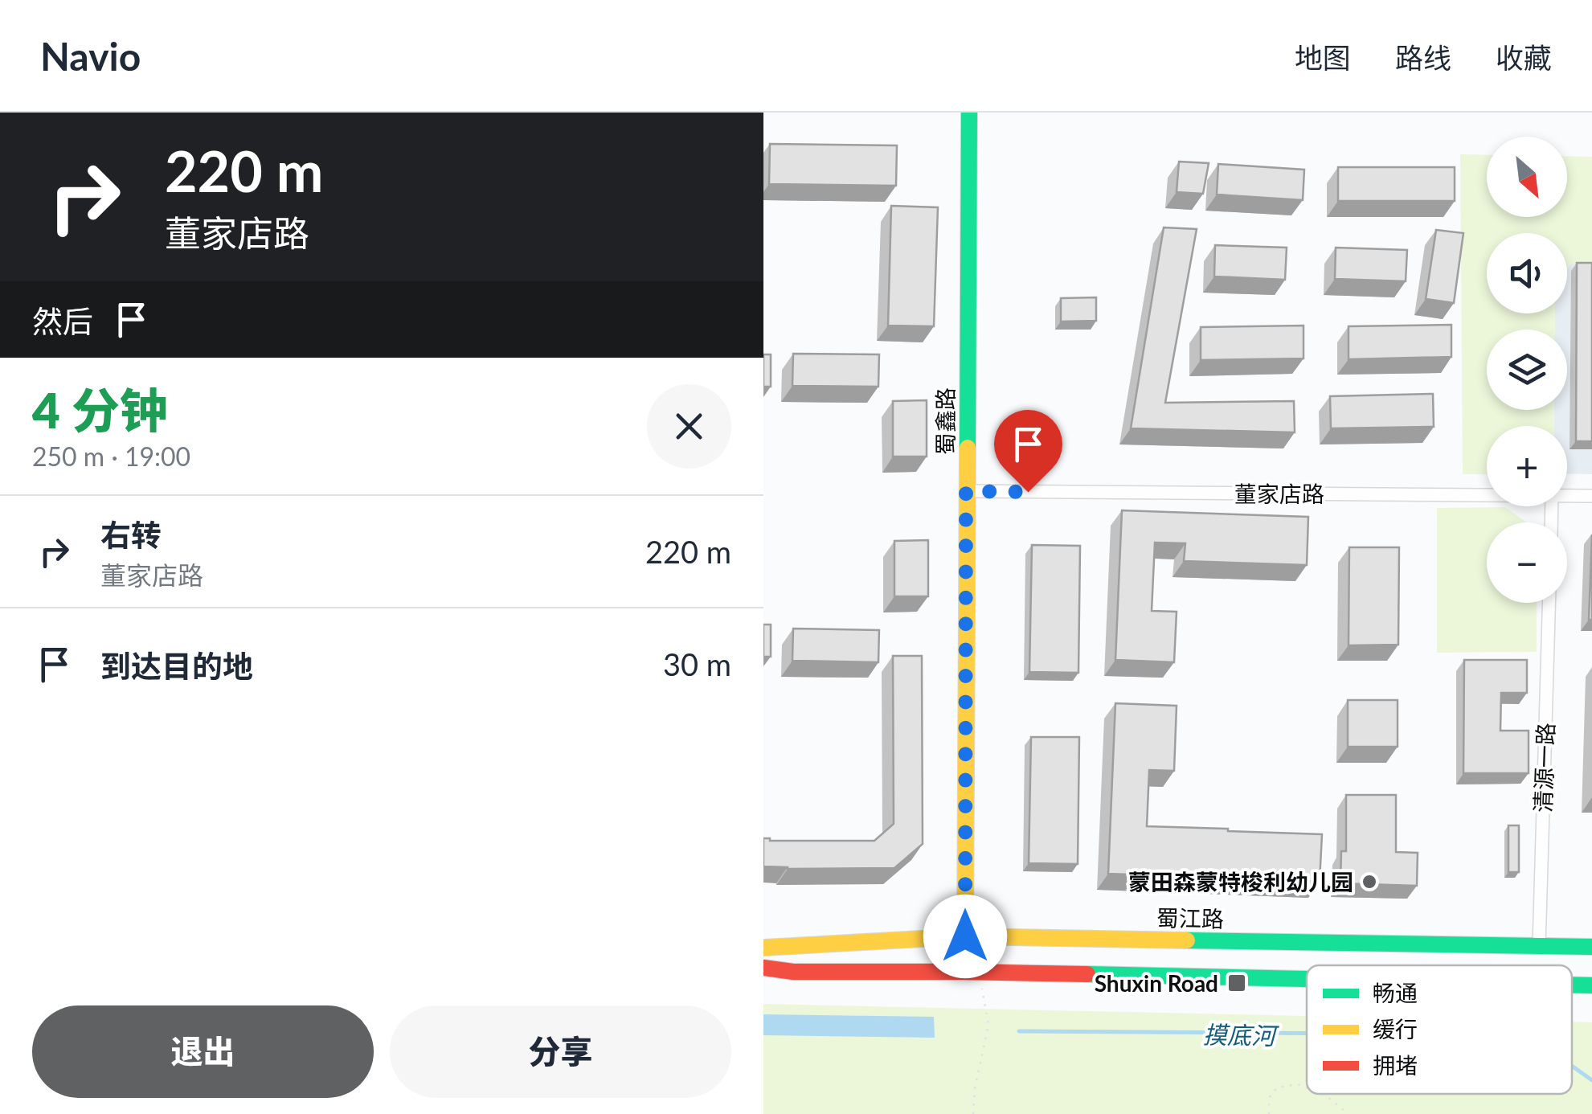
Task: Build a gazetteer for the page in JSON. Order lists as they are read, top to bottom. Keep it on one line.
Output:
{"streets":{"street":["蜀鑫路","董家店路","清源一路","蜀江路"]},"crossings":[["蜀鑫路","董家店路"],["蜀鑫路","蜀江路"],["清源一路","蜀江路"]],"water":["摸底河"],"places":{"other":["蒙田森蒙特梭利幼儿园"],"transit":["Shuxin Road"]},"legend":["畅通","缓行","拥堵"],"north":"bottom right","page":{"header":"Navio","nav":["地图","路线","收藏"],"turn":["220 m","董家店路"],"map_buttons":["+","−"],"then":"然后","heading":["4 分钟","250 m · 19:00"],"list":[{"name":"右转","note":"董家店路","value":"220 m"},{"name":"到达目的地","value":"30 m"}],"buttons":["退出","分享"]}}
